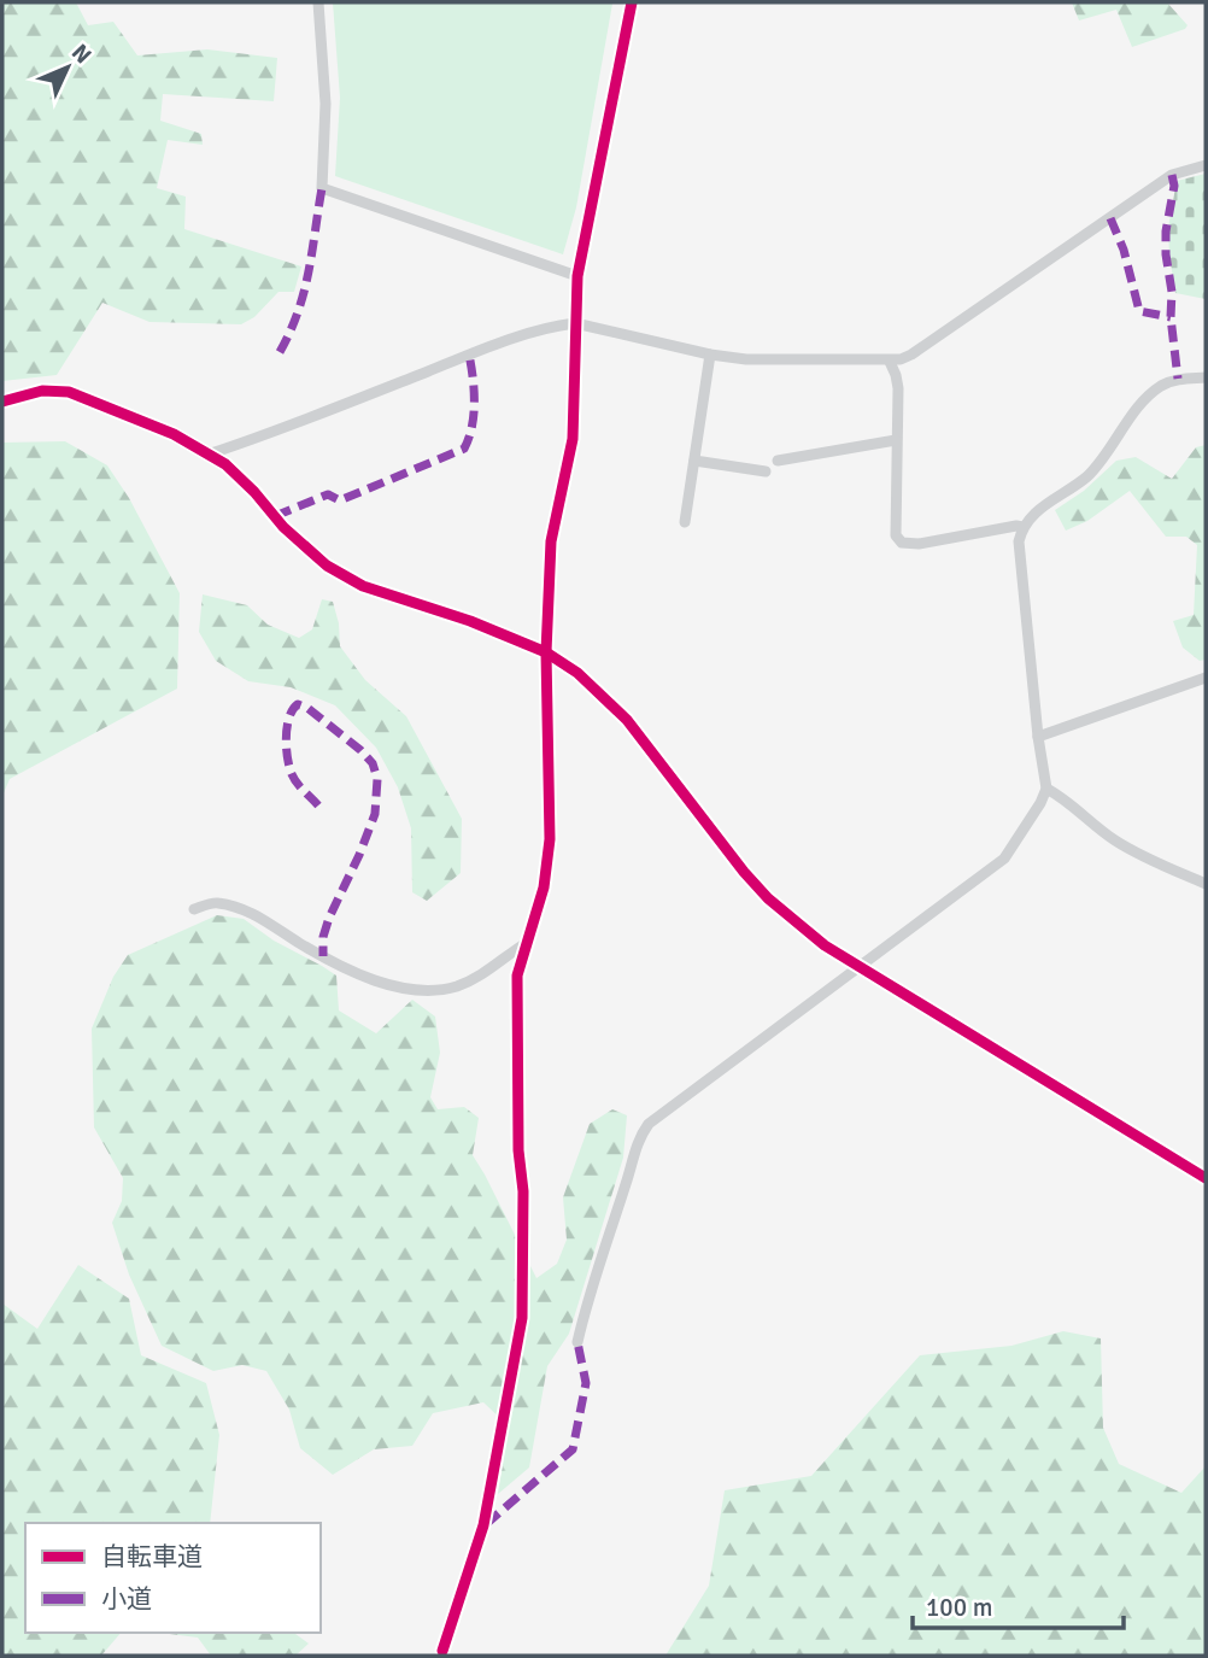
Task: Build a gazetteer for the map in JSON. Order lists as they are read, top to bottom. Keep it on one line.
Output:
{"legend":["自転車道","小道"],"scale_bar":"100 m","north":"top right"}
